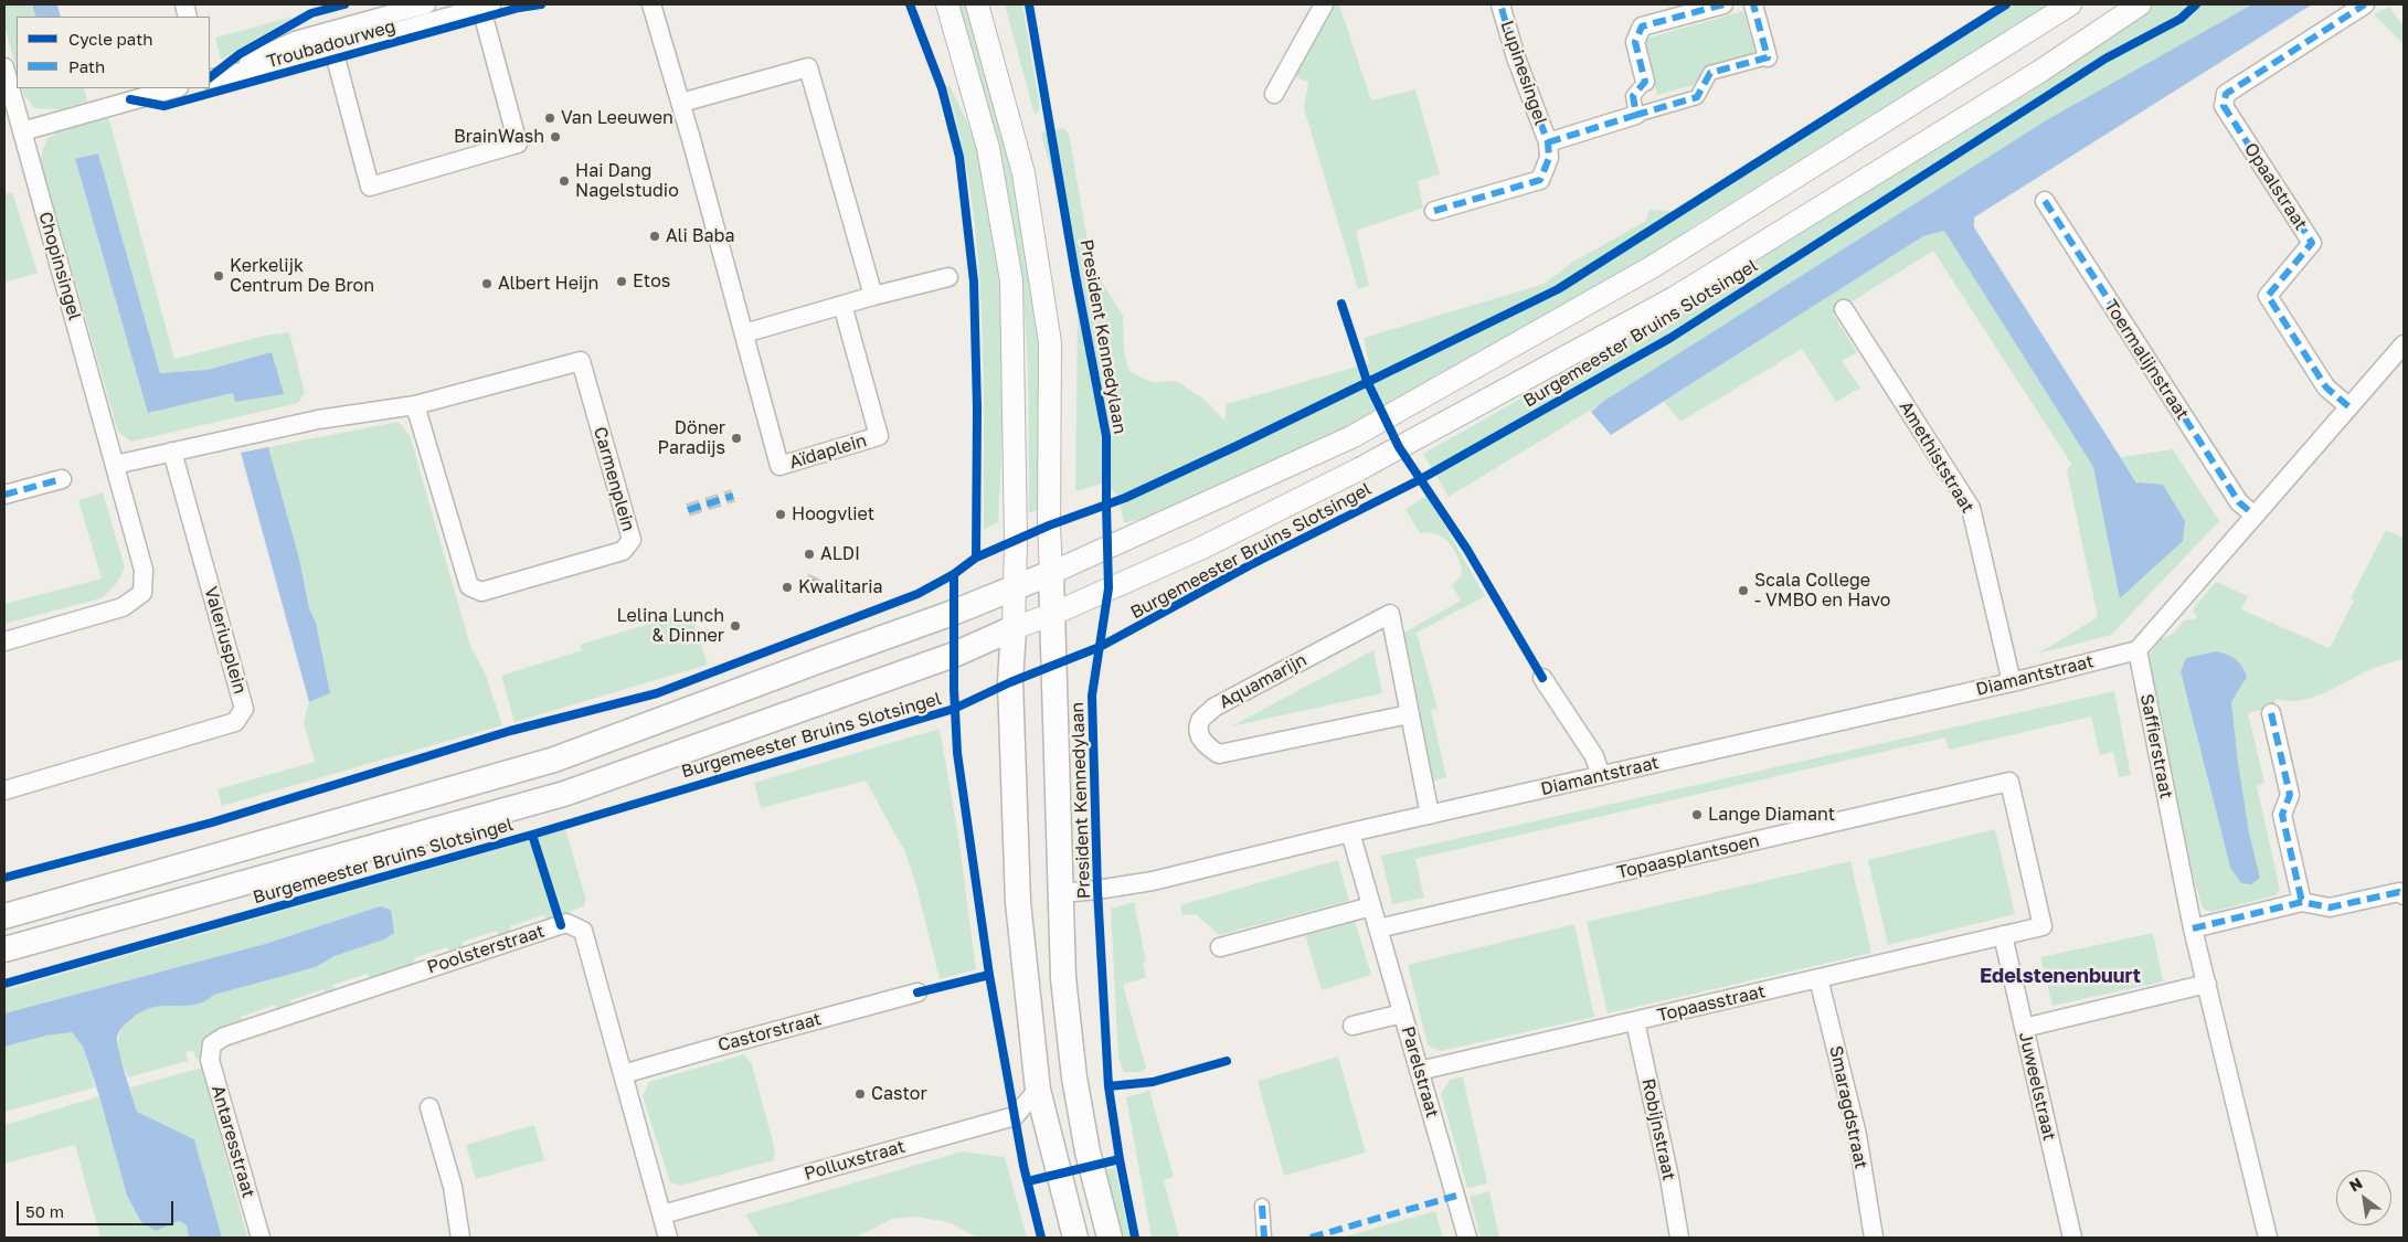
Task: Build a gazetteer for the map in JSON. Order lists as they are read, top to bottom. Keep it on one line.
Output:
{"streets":{"main road":["Burgemeester Bruins Slotsingel","President Kennedylaan"],"street":["Troubadourweg","Lupinesingel","Opaalstraat","Chopinsingel","Toermalijnstraat","Aïdaplein","Amethiststraat","Carmenplein","Valeriusplein","Diamantstraat","Aquamarijn","Saffierstraat","Topaasplantsoen","Poolsterstraat","Topaasstraat","Castorstraat","Parelstraat","Juweelstraat","Smaragdstraat","Robijnstraat","Antaresstraat","Polluxstraat"]},"crossings":[["Chopinsingel","Carmenplein"],["Burgemeester Bruins Slotsingel","President Kennedylaan"],["President Kennedylaan","Diamantstraat"],["Amethiststraat","Diamantstraat"],["Carmenplein","Valeriusplein"],["Diamantstraat","Aquamarijn"],["Diamantstraat","Saffierstraat"],["Diamantstraat","Parelstraat"],["Topaasplantsoen","Topaasstraat"],["Topaasplantsoen","Parelstraat"],["Topaasplantsoen","Juweelstraat"],["Poolsterstraat","Castorstraat"],["Poolsterstraat","Antaresstraat"],["Poolsterstraat","Polluxstraat"],["Topaasstraat","Parelstraat"],["Topaasstraat","Juweelstraat"],["Topaasstraat","Smaragdstraat"],["Topaasstraat","Robijnstraat"]],"districts":["Edelstenenbuurt"],"places":["Van Leeuwen","BrainWash","Hai Dang Nagelstudio","Ali Baba","Kerkelijk Centrum De Bron","Etos","Albert Heijn","Döner Paradijs","Hoogvliet","ALDI","Kwalitaria","Scala College - VMBO en Havo","Lelina Lunch & Dinner","Lange Diamant","Castor"],"legend":["Cycle path","Path"],"scale_bar":"50 m","north":"top left"}
